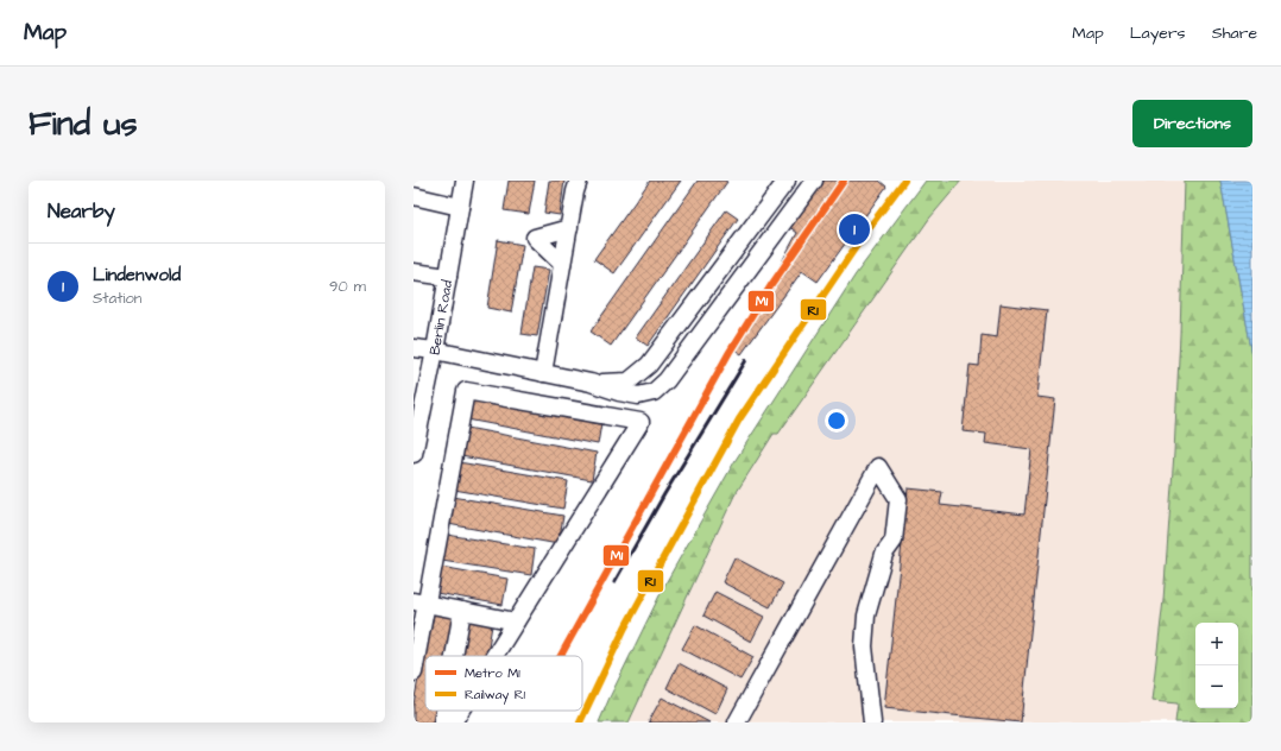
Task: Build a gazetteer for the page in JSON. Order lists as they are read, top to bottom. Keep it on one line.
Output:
{"streets":{"street":["Berlin Road"]},"lines":["metro line M1","rail line R1"],"legend":["Metro M1","Railway R1"],"page":{"header":"Map","nav":["Map","Layers","Share"],"buttons":"Directions","title":"Find us","heading":"Nearby","pins":"1","list":[{"mark":"1","name":"Lindenwold","note":"Station","value":"90 m"}],"map_buttons":["+","−"]}}
